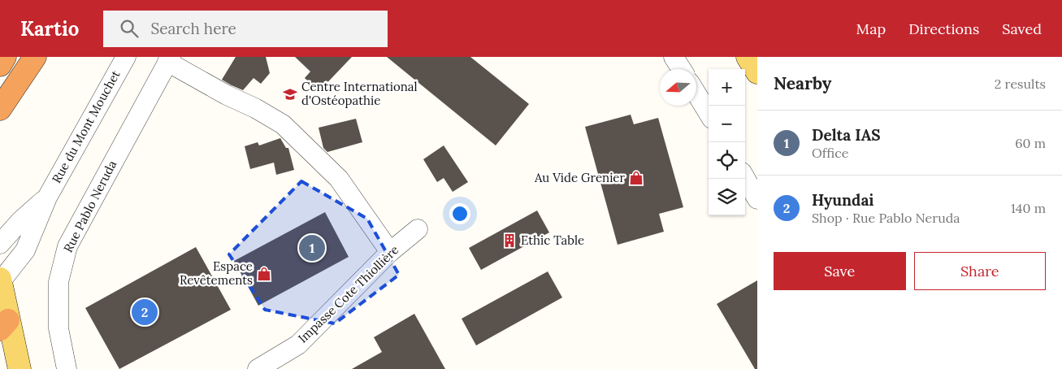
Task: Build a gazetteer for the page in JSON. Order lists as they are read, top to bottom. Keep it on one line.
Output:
{"streets":{"street":["Rue du Mont Mouchet","Rue Pablo Neruda","Impasse Cote Thiollière"]},"places":{"school or university":["Centre International d'Ostéopathie"],"shop":["Au Vide Grenier","Espace Revêtements"],"building":["Ethic Table"]},"north":"left","page":{"header":"Kartio","search":"Search here","nav":["Map","Directions","Saved"],"heading":["Nearby","2 results"],"map_buttons":["+","−"],"list":[{"mark":"1","name":"Delta IAS","note":"Office","value":"60 m"},{"mark":"2","name":"Hyundai","note":"Shop · Rue Pablo Neruda","value":"140 m"}],"pins":["1","2"],"buttons":["Save","Share"]}}
